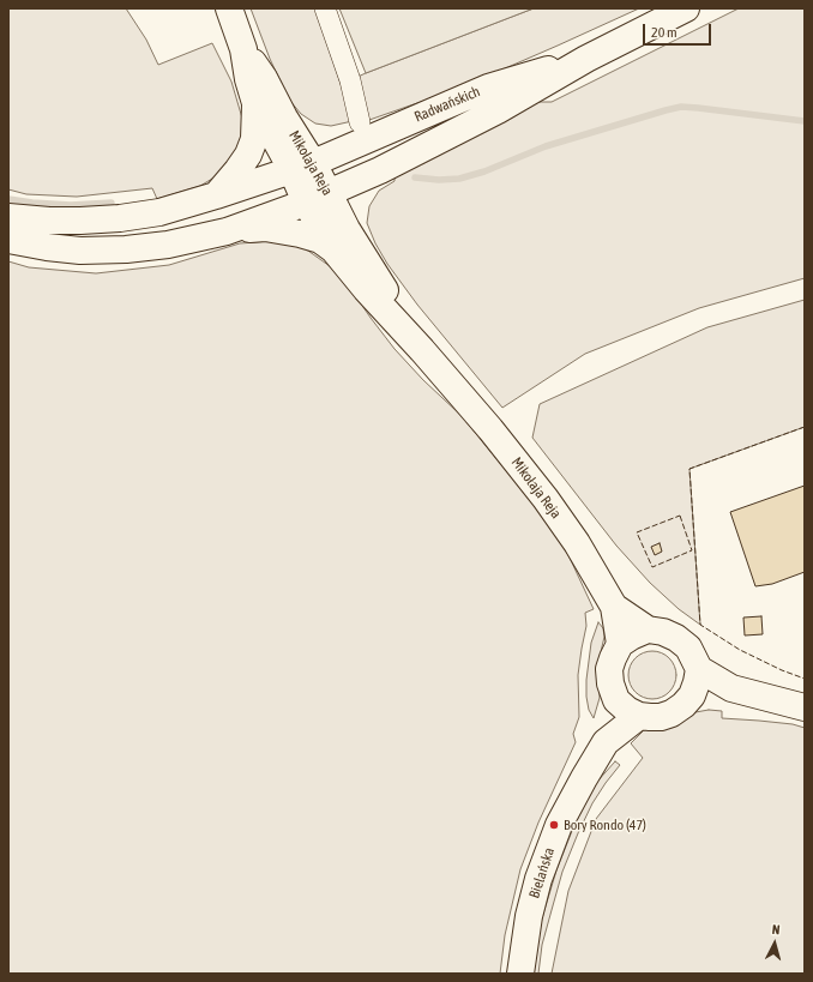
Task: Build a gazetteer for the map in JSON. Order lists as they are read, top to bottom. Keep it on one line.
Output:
{"streets":{"street":["Radwańskich","Mikołaja Reja","Bielańska"]},"crossings":[["Radwańskich","Mikołaja Reja"],["Mikołaja Reja","Bielańska"]],"places":["Bory Rondo (47)"],"scale_bar":"20 m","north":"top"}
